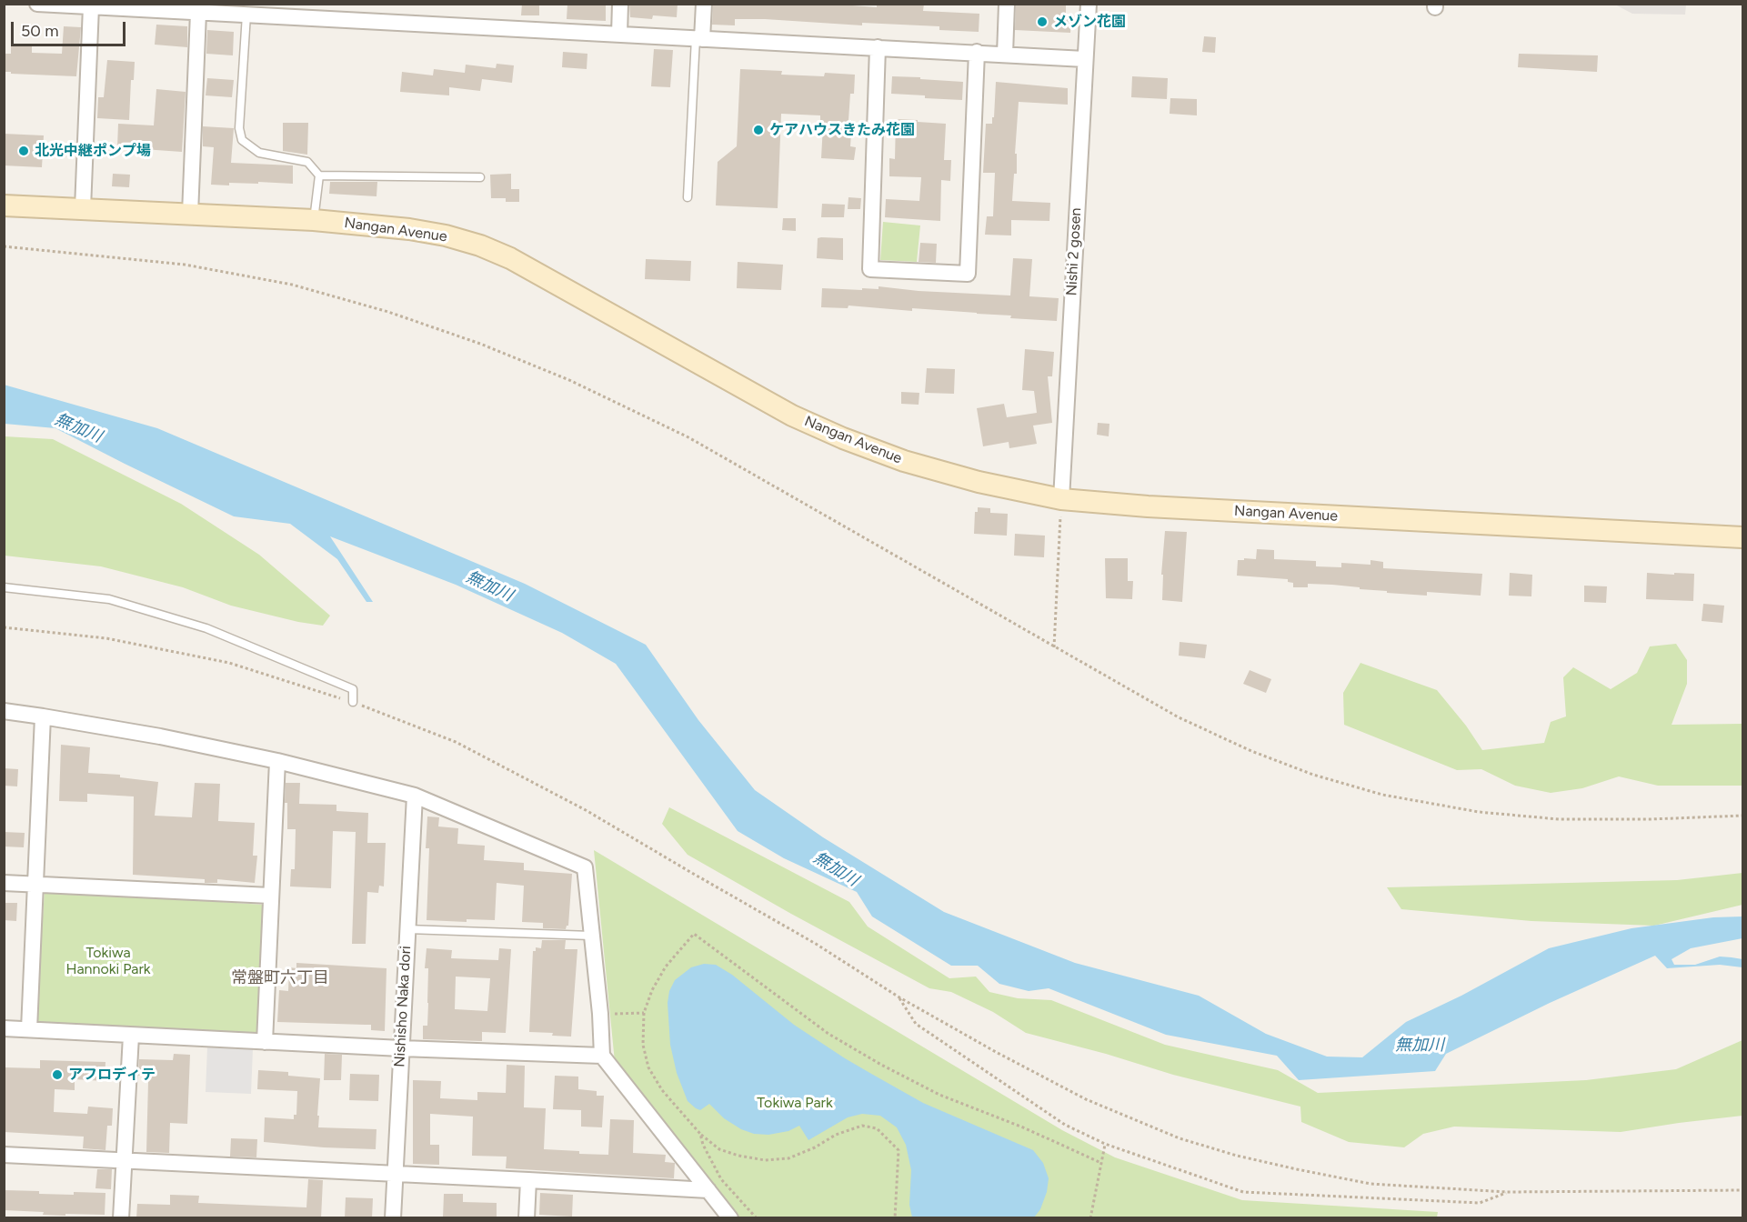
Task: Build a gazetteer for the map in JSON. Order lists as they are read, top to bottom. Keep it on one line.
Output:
{"streets":{"main road":["Nangan Avenue"],"street":["Nishi 2 gosen","Nishisho Naka dori"]},"crossings":[["Nangan Avenue","Nishi 2 gosen"]],"districts":["常盤町六丁目"],"water":["無加川"],"parks":["Tokiwa Hannoki Park","Tokiwa Park"],"places":["メゾン花園","ケアハウスきたみ花園","北光中継ポンプ場","アフロディテ"],"scale_bar":"50 m"}
